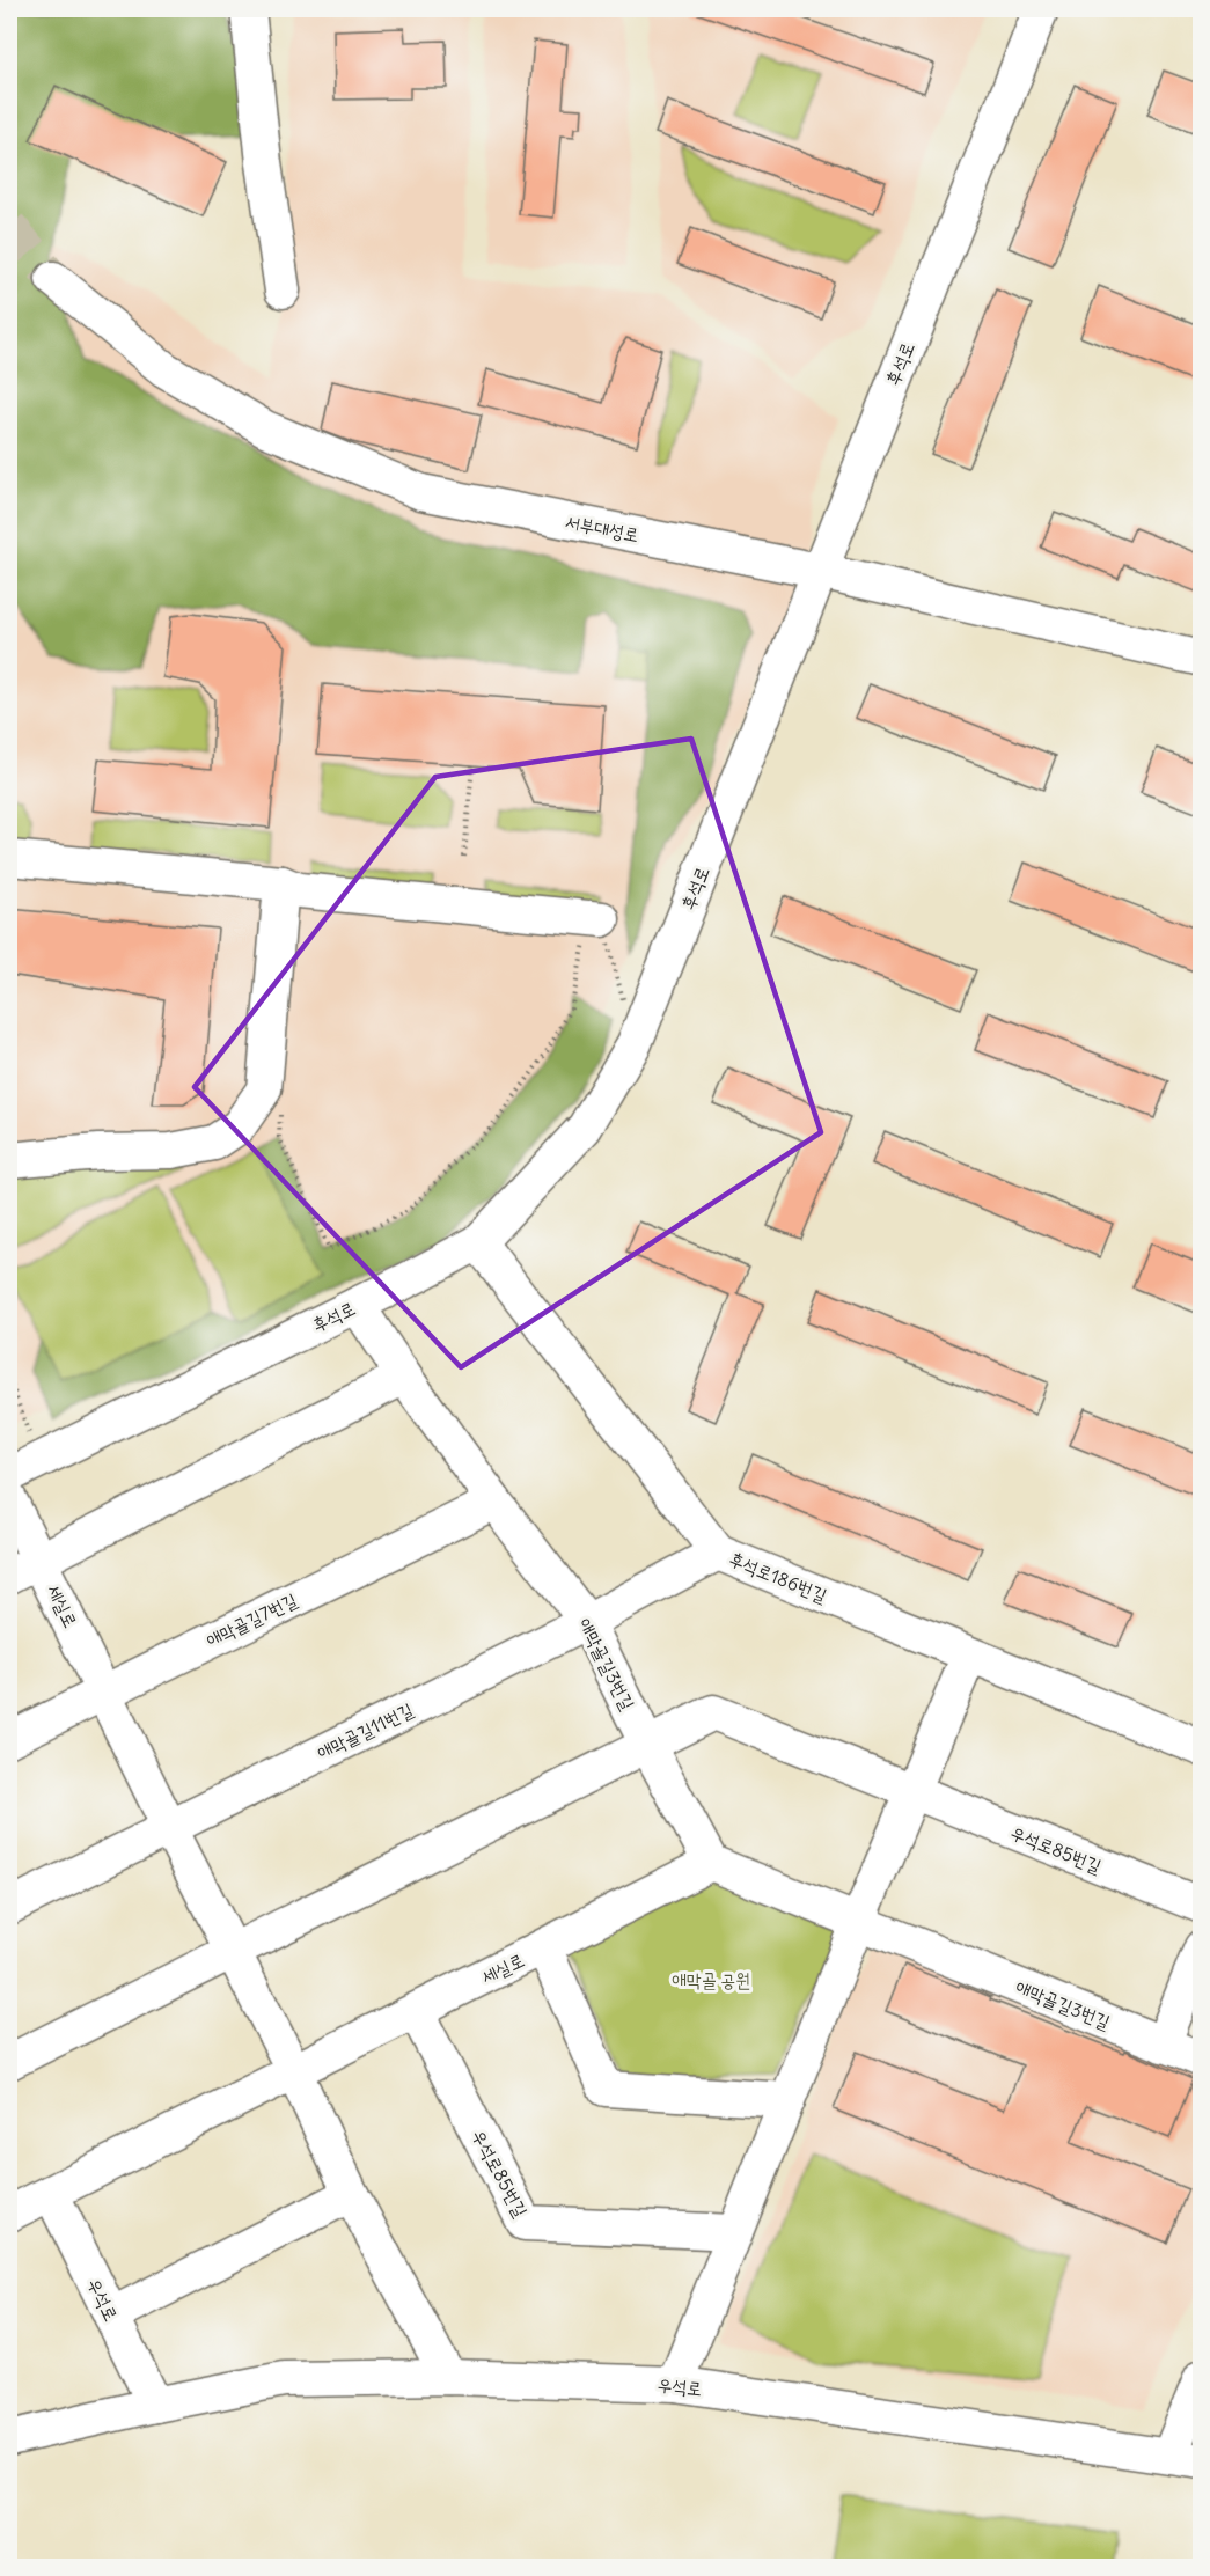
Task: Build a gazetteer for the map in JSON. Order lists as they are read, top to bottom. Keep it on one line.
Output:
{"streets":{"street":["후석로","서부대성로","후석로186번길","세실로","애막골길7번길","애막골길3번길","애막골길11번길","우석로85번길","우석로"]},"crossings":[["후석로","서부대성로"],["후석로","후석로186번길"],["후석로","애막골길3번길"],["후석로186번길","애막골길11번길"],["세실로","애막골길7번길"],["세실로","애막골길3번길"],["세실로","애막골길11번길"],["세실로","우석로85번길"],["세실로","우석로"],["애막골길7번길","애막골길3번길"],["애막골길3번길","애막골길11번길"],["애막골길3번길","우석로85번길"]],"parks":["애막골 공원"]}
